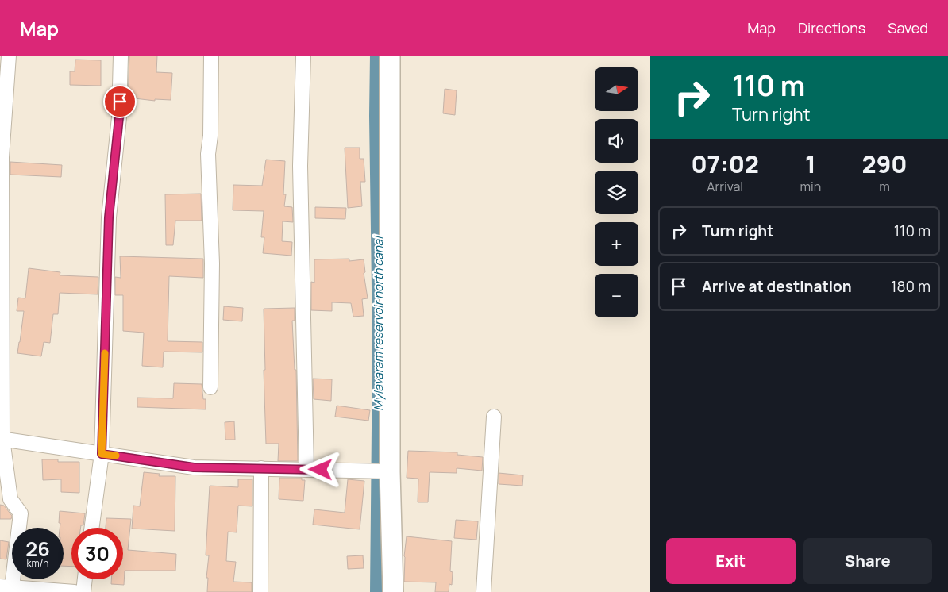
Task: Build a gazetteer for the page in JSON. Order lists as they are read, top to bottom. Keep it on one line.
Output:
{"water":["Mylavaram reservoir north canal"],"north":"right","page":{"header":"Map","nav":["Map","Directions","Saved"],"turn":["110 m","Turn right"],"map_buttons":["+","−"],"eta":["07:02","Arrival","1","min","290","m"],"list":[{"name":"Turn right","value":"110 m"},{"name":"Arrive at destination","value":"180 m"}],"speed":"26 km/h","limit":"30","buttons":["Exit","Share"]}}
